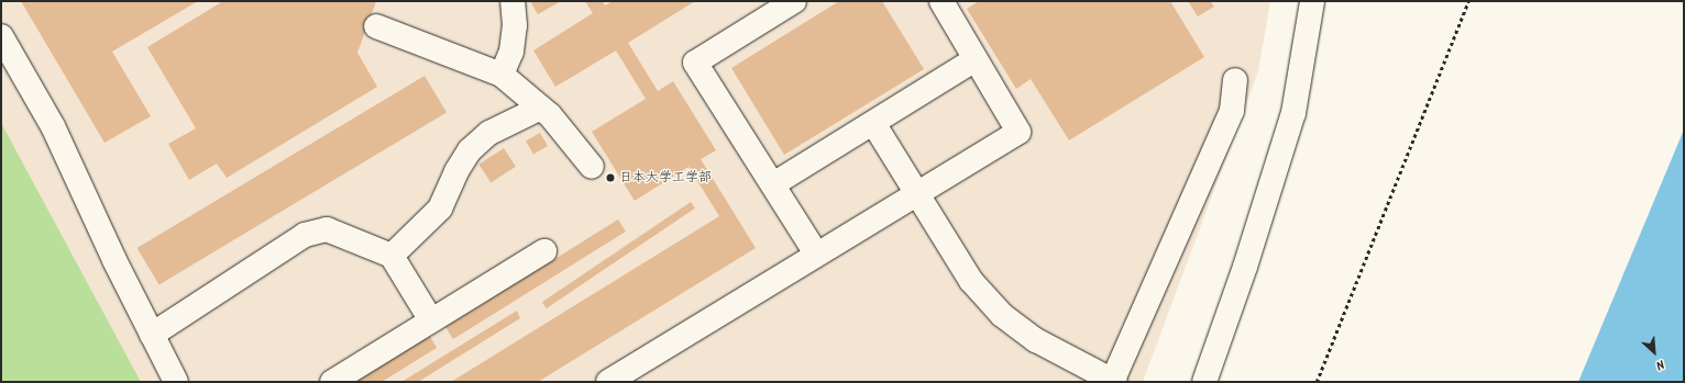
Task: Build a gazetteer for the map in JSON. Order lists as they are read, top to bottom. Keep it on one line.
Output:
{"places":["日本大学工学部"],"north":"bottom right"}
